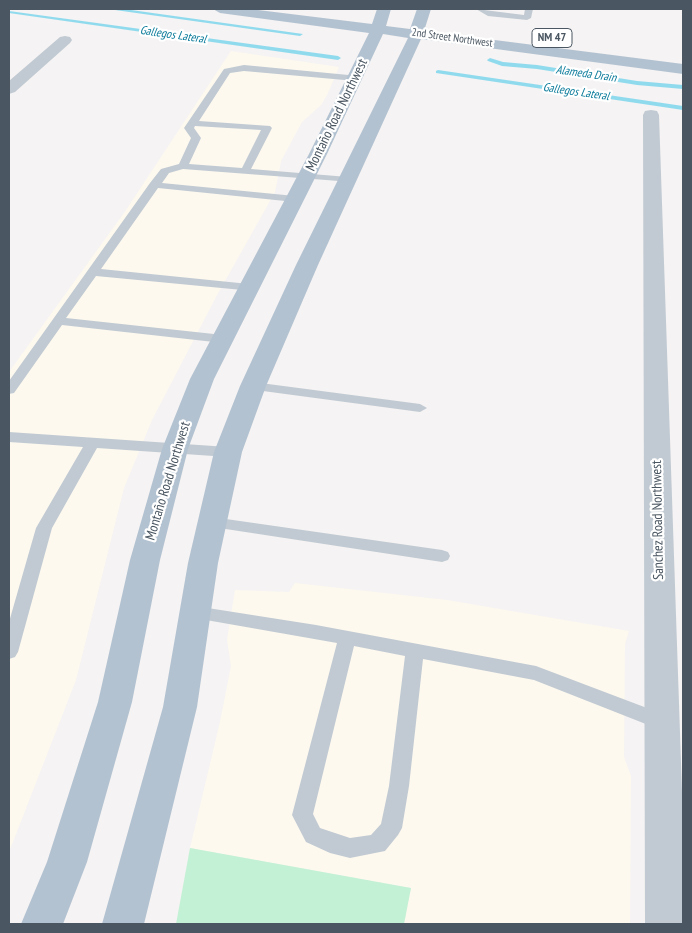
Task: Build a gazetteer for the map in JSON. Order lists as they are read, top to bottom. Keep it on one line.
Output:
{"streets":{"main road":["2nd Street Northwest","NM 47","Montaño Road Northwest"],"street":["Sanchez Road Northwest"]},"crossings":[["2nd Street Northwest","Montaño Road Northwest"]],"water":["Gallegos Lateral","Alameda Drain"]}
